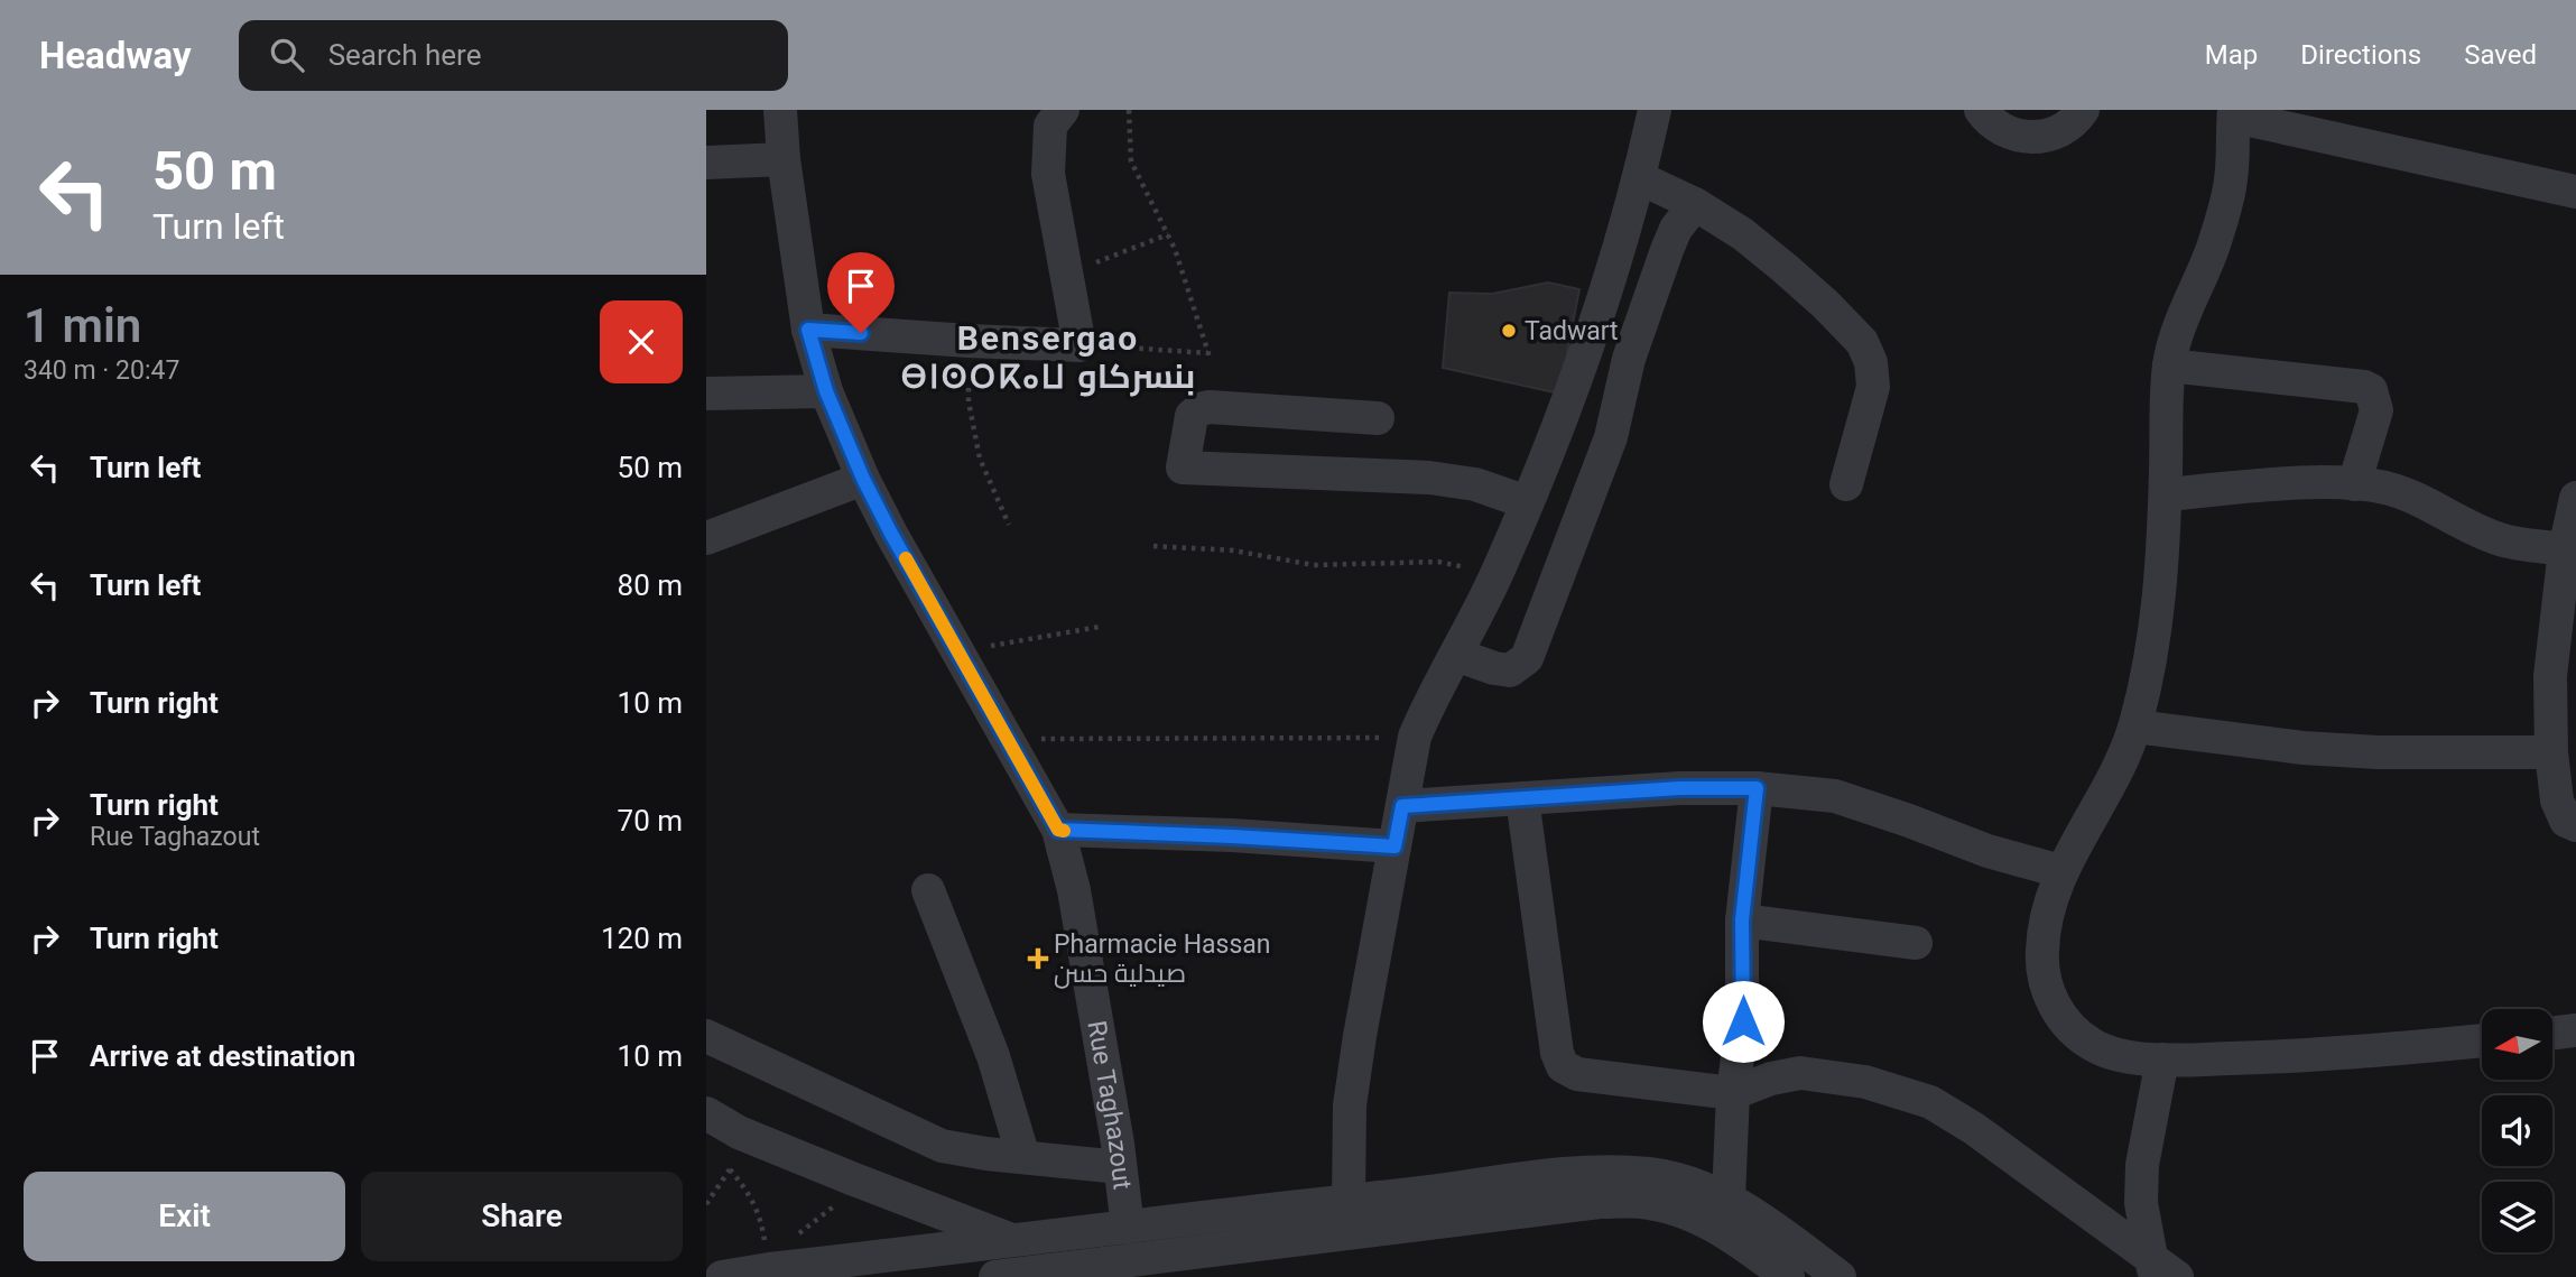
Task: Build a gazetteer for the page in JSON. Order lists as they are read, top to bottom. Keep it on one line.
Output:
{"streets":{"street":["Rue Taghazout"]},"districts":["Bensergao ⴱⵏⵙⵔⴽⴰⵡ بنسركاو"],"places":{"other":["Tadwart"],"health":["Pharmacie Hassan صيدلية حسن"]},"north":"left","page":{"header":"Headway","search":"Search here","nav":["Map","Directions","Saved"],"turn":["50 m","Turn left"],"heading":["1 min","340 m · 20:47"],"list":[{"name":"Turn left","value":"50 m"},{"name":"Turn left","value":"80 m"},{"name":"Turn right","value":"10 m"},{"name":"Turn right","note":"Rue Taghazout","value":"70 m"},{"name":"Turn right","value":"120 m"},{"name":"Arrive at destination","value":"10 m"}],"buttons":["Exit","Share"]}}
